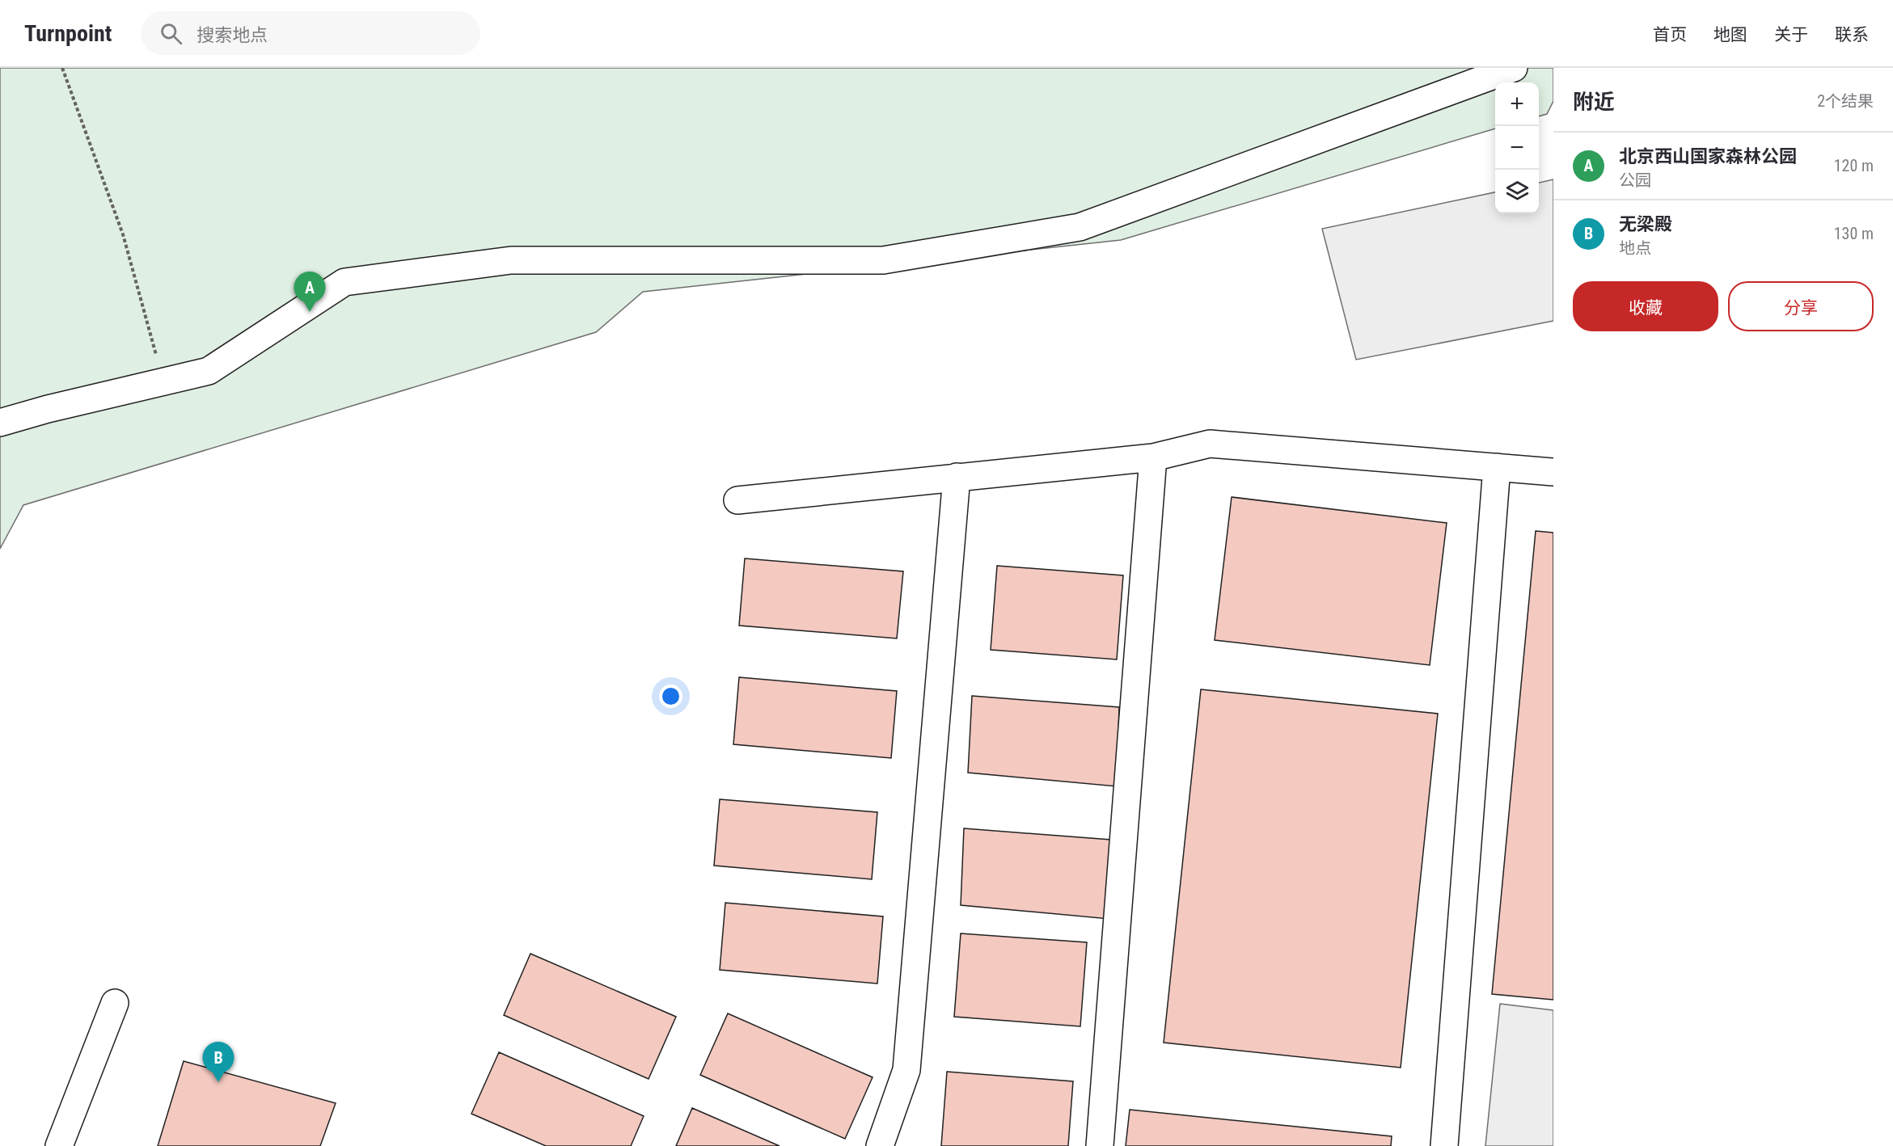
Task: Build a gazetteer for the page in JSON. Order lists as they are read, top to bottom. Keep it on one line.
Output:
{"page":{"header":"Turnpoint","search":"搜索地点","nav":["首页","地图","关于","联系"],"heading":["附近","2个结果"],"map_buttons":["+","−"],"list":[{"mark":"A","name":"北京西山国家森林公园","note":"公园","value":"120 m"},{"mark":"B","name":"无梁殿","note":"地点","value":"130 m"}],"buttons":["收藏","分享"],"pins":["A","B"]}}
